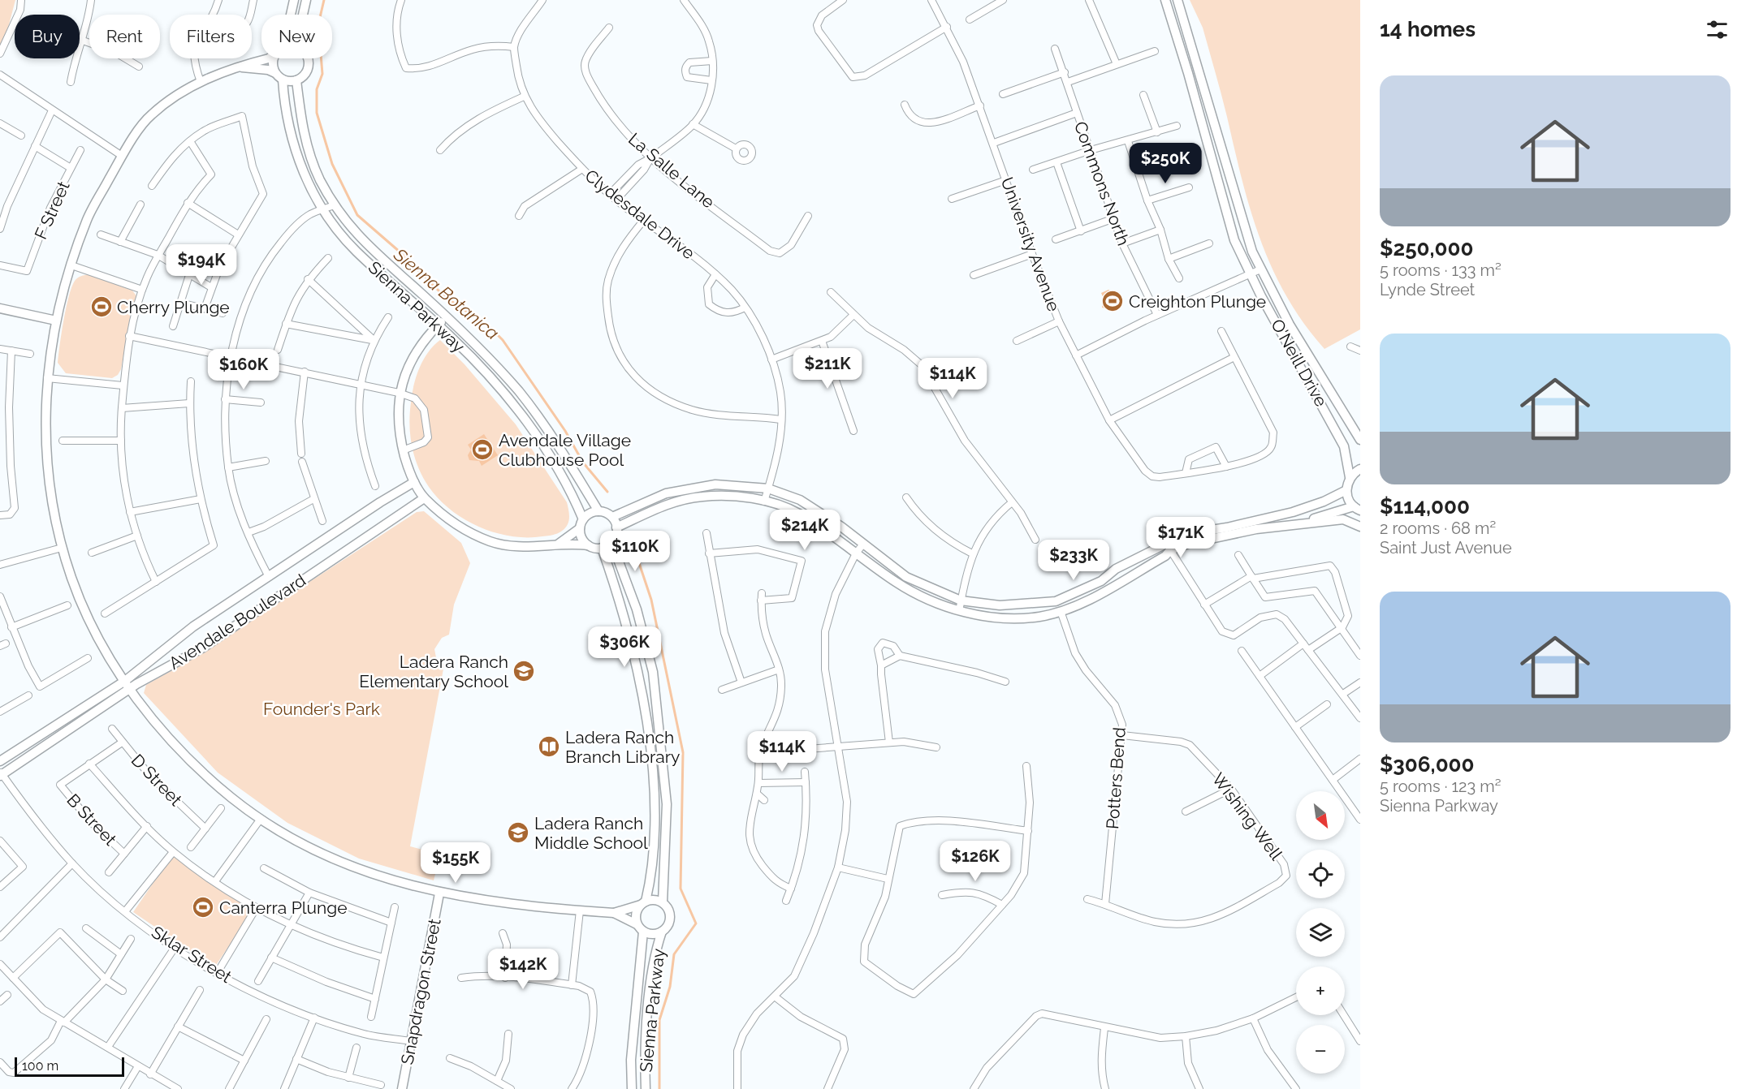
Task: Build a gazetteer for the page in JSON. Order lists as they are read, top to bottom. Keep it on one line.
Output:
{"streets":{"street":["La Salle Lane","Commons North","F Street","Clydesdale Drive","University Avenue","Sienna Parkway","O'Neill Drive","Avendale Boulevard","Potters Bend","D Street","Wishing Well","B Street","Sklar Street","Snapdragon Street"]},"crossings":[["Avendale Boulevard","Sklar Street"],["Potters Bend","Wishing Well"],["Sklar Street","Snapdragon Street"]],"water":["Sienna Botanica"],"parks":["Founder's Park"],"places":{"sports":["Creighton Plunge","Cherry Plunge","Avendale Village Clubhouse Pool","Canterra Plunge"],"school or university":["Ladera Ranch Elementary School","Ladera Ranch Middle School"],"library":["Ladera Ranch Branch Library"]},"scale_bar":"100 m","north":"bottom right","page":{"heading":"14 homes","chip":["Buy","Rent","Filters","New"],"list":[{"name":"$250,000","note":"5 rooms · 133 m² · Lynde Street"},{"name":"$114,000","note":"2 rooms · 68 m² · Saint Just Avenue"},{"name":"$306,000","note":"5 rooms · 123 m² · Sienna Parkway"}],"price":["$250K","$194K","$211K","$160K","$114K","$214K","$171K","$110K","$233K","$306K","$114K","$126K","$155K","$142K"],"map_buttons":["+","−"],"scale":"100 m"}}
